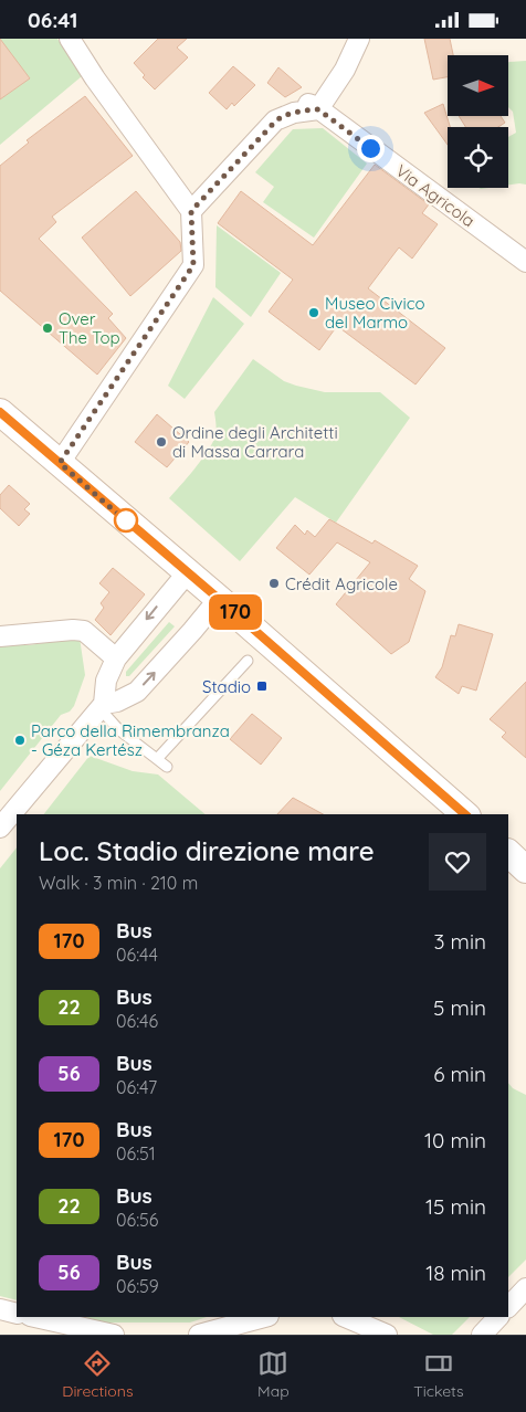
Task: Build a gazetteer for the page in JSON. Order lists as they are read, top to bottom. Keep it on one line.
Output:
{"streets":{"street":["Via Agricola"]},"places":{"other":["Museo Civico del Marmo","Over The Top","Ordine degli Architetti di Massa Carrara","Crédit Agricole","Parco della Rimembranza - Géza Kertész"],"transit":["Stadio"]},"lines":["bus line 170"],"north":"right","page":{"status":"06:41","on_map":"170","heading":["Loc. Stadio direzione mare","Walk · 3 min · 210 m"],"list":[{"mark":"170","name":"Bus","note":"06:44","value":"3 min"},{"mark":"22","name":"Bus","note":"06:46","value":"5 min"},{"mark":"56","name":"Bus","note":"06:47","value":"6 min"},{"mark":"170","name":"Bus","note":"06:51","value":"10 min"},{"mark":"22","name":"Bus","note":"06:56","value":"15 min"},{"mark":"56","name":"Bus","note":"06:59","value":"18 min"}],"tabs":["Directions","Map","Tickets"]}}
